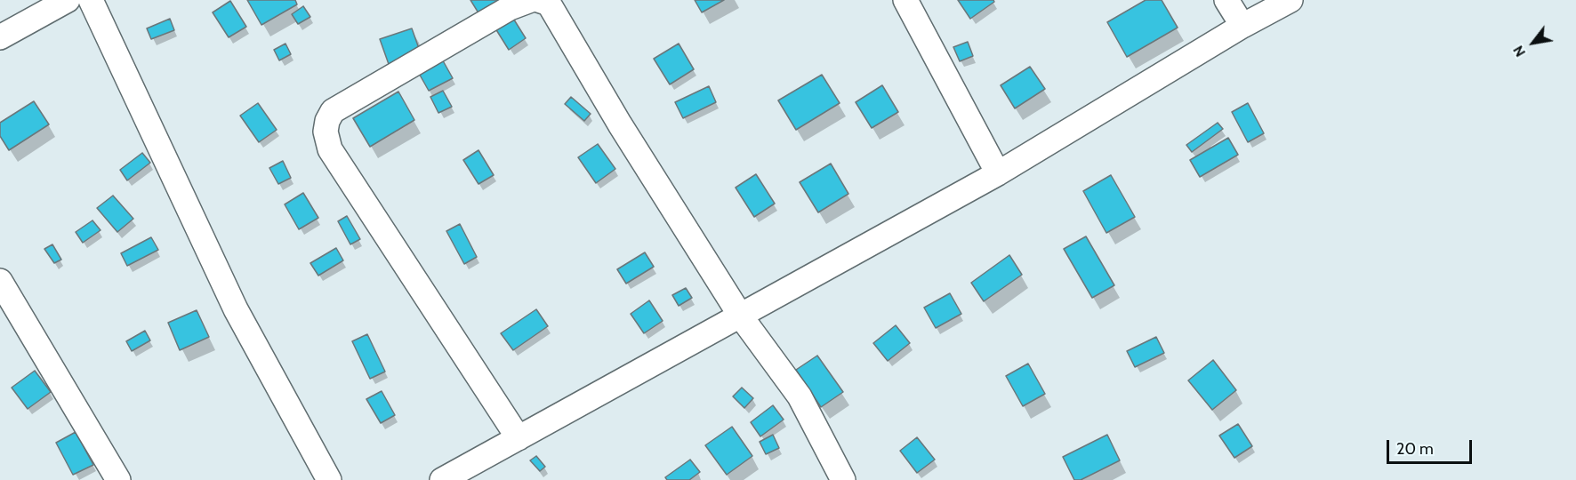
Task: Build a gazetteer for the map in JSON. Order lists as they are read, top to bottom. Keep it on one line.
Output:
{"scale_bar":"20 m","north":"bottom left"}
